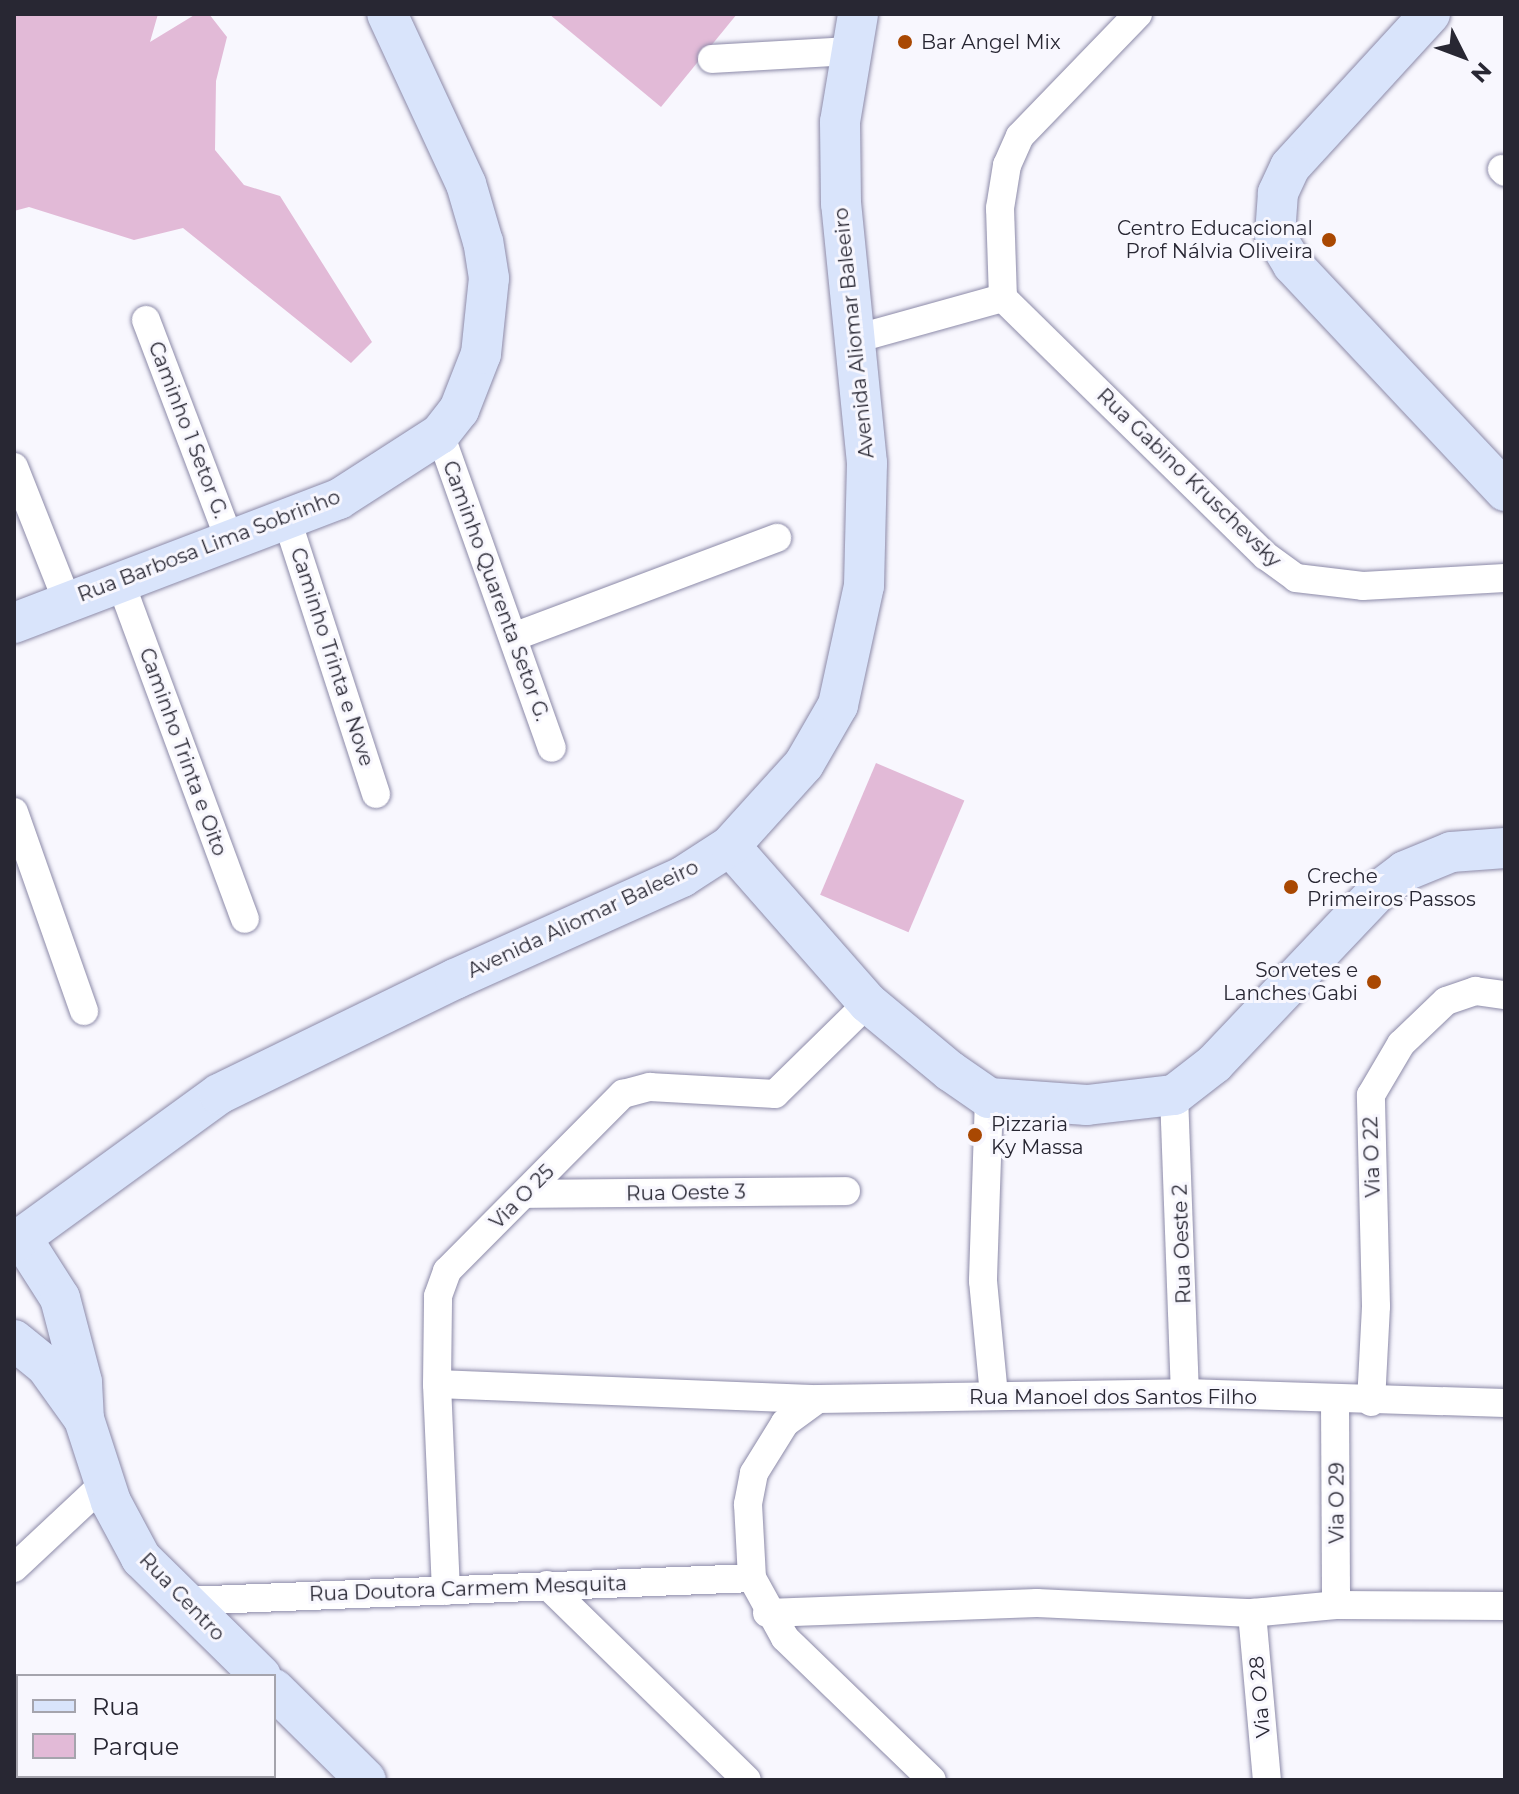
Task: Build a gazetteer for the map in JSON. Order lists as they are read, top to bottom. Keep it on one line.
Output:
{"streets":{"street":["Avenida Aliomar Baleeiro","Caminho 1 Setor G.","Rua Gabino Kruschevsky","Rua Barbosa Lima Sobrinho","Caminho Quarenta Setor G.","Caminho Trinta e Nove","Caminho Trinta e Oito","Via O 22","Rua Oeste 3","Via O 25","Rua Oeste 2","Rua Manoel dos Santos Filho","Via O 29","Rua Doutora Carmem Mesquita","Rua Centro","Via O 28"]},"crossings":[["Avenida Aliomar Baleeiro","Rua Centro"],["Caminho 1 Setor G.","Rua Barbosa Lima Sobrinho"],["Rua Barbosa Lima Sobrinho","Caminho Quarenta Setor G."],["Rua Barbosa Lima Sobrinho","Caminho Trinta e Nove"],["Rua Barbosa Lima Sobrinho","Caminho Trinta e Oito"],["Via O 22","Rua Manoel dos Santos Filho"],["Rua Oeste 3","Via O 25"],["Via O 25","Rua Manoel dos Santos Filho"],["Via O 25","Rua Doutora Carmem Mesquita"],["Rua Oeste 2","Rua Manoel dos Santos Filho"],["Rua Manoel dos Santos Filho","Via O 29"],["Rua Doutora Carmem Mesquita","Rua Centro"]],"places":["Bar Angel Mix","Centro Educacional Prof Nálvia Oliveira","Creche Primeiros Passos","Sorvetes e Lanches Gabi","Pizzaria Ky Massa"],"legend":["Rua","Parque"],"north":"bottom right"}
